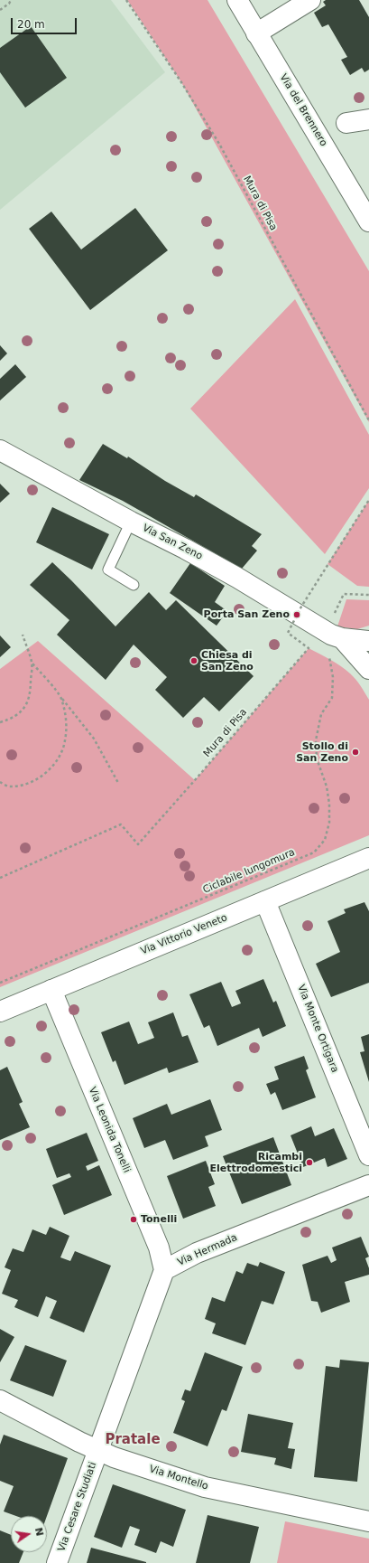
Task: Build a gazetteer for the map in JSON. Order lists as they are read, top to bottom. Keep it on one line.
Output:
{"streets":{"street":["Via del Brennero","Via San Zeno","Via Vittorio Veneto","Via Monte Ortigara","Via Leonida Tonelli","Via Hermada","Via Montello","Via Cesare Studiati"],"path":["Mura di Pisa","Ciclabile lungomura"]},"crossings":[["Mura di Pisa","Via San Zeno"],["Via Vittorio Veneto","Via Monte Ortigara"],["Via Vittorio Veneto","Via Leonida Tonelli"],["Via Leonida Tonelli","Via Hermada"],["Via Montello","Via Cesare Studiati"]],"districts":["Pratale"],"places":["Porta San Zeno","Chiesa di San Zeno","Stollo di San Zeno","Ricambi Elettrodomestici","Tonelli"],"scale_bar":"20 m","north":"right"}
